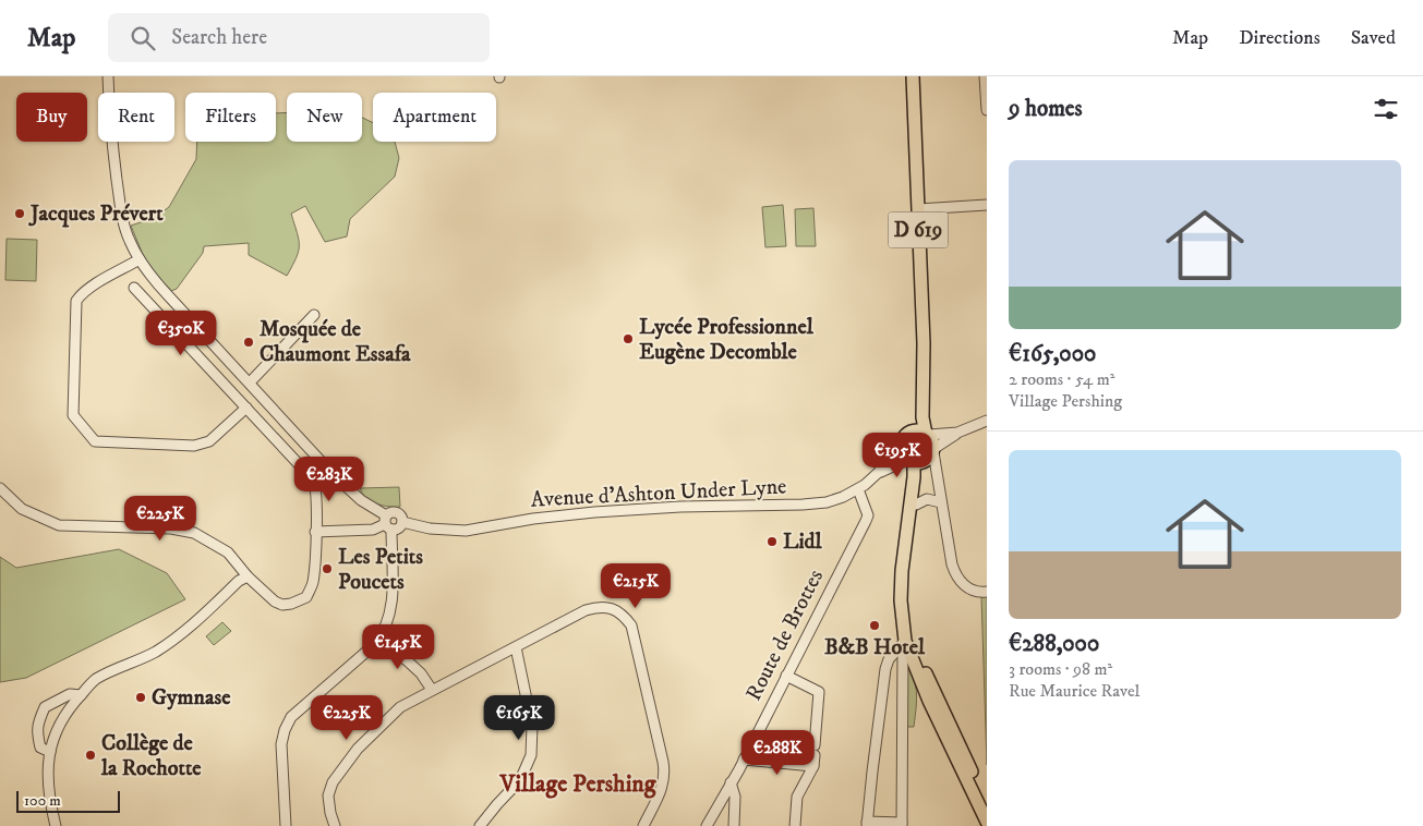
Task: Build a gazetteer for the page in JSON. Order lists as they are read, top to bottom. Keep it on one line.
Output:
{"streets":{"main road":["D 619"],"street":["Avenue d'Ashton Under Lyne","Route de Brottes"]},"crossings":[["D 619","Avenue d'Ashton Under Lyne"],["Avenue d'Ashton Under Lyne","Route de Brottes"]],"districts":["Village Pershing"],"places":["Jacques Prévert","Lycée Professionnel Eugène Decomble","Mosquée de Chaumont Essafa","Lidl","Les Petits Poucets","B&B Hotel","Gymnase","Collège de la Rochotte"],"scale_bar":"100 m","page":{"header":"Map","search":"Search here","nav":["Map","Directions","Saved"],"heading":"9 homes","chip":["Buy","Rent","Filters","New","Apartment"],"list":[{"name":"€165,000","note":"2 rooms · 54 m² · Village Pershing"},{"name":"€288,000","note":"3 rooms · 98 m² · Rue Maurice Ravel"}],"price":["€350K","€195K","€283K","€225K","€215K","€145K","€225K","€165K","€288K"],"scale":"100 m"}}
